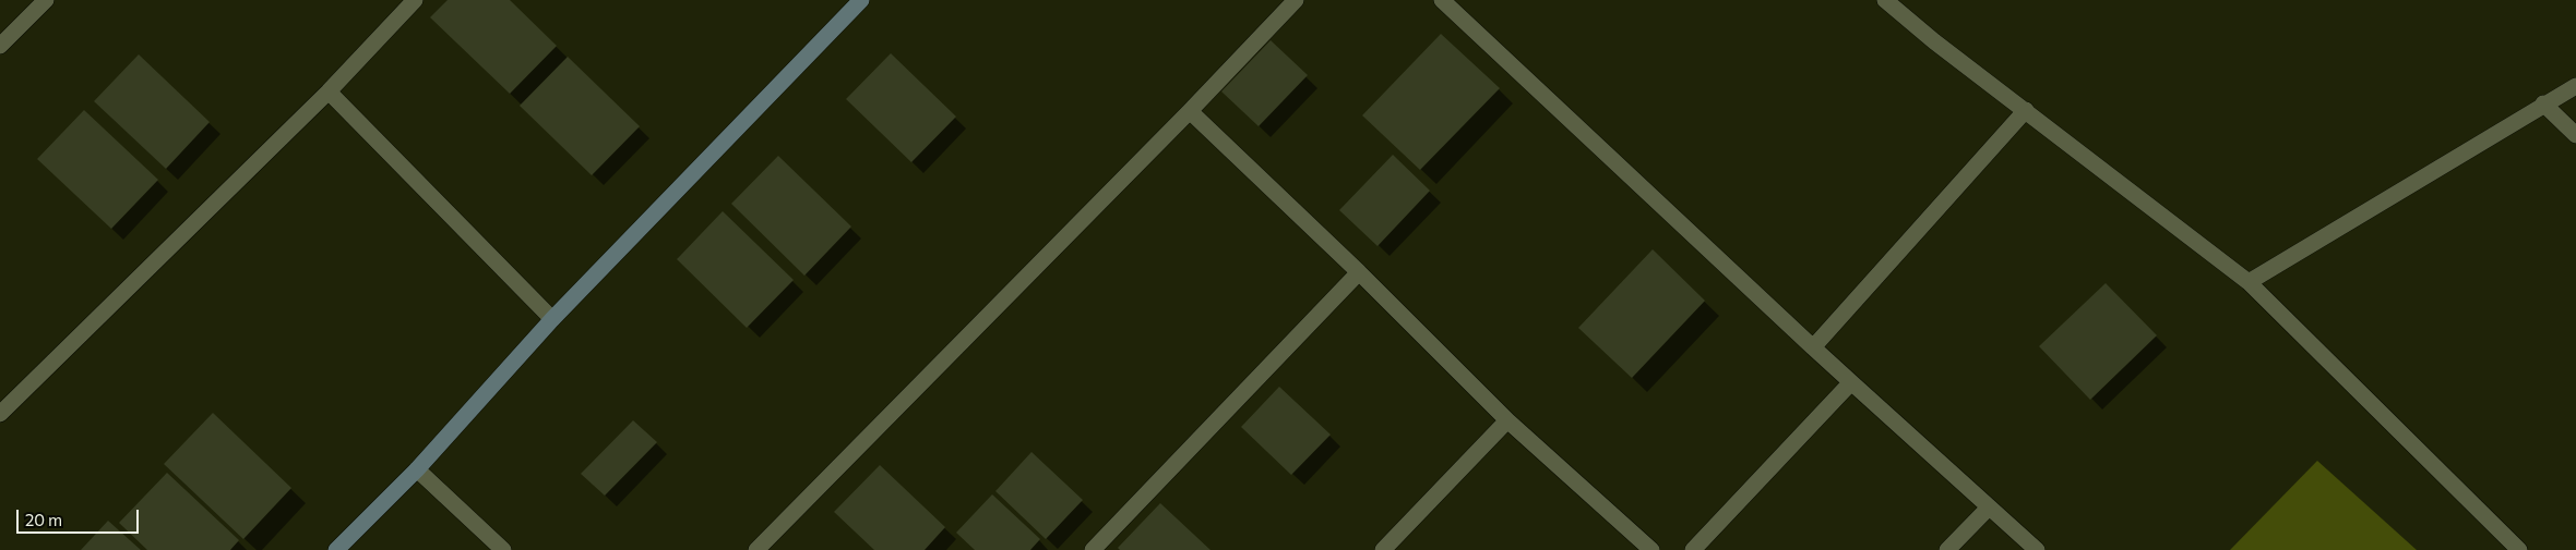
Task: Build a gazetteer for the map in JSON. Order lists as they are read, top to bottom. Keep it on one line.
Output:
{"scale_bar":"20 m"}
